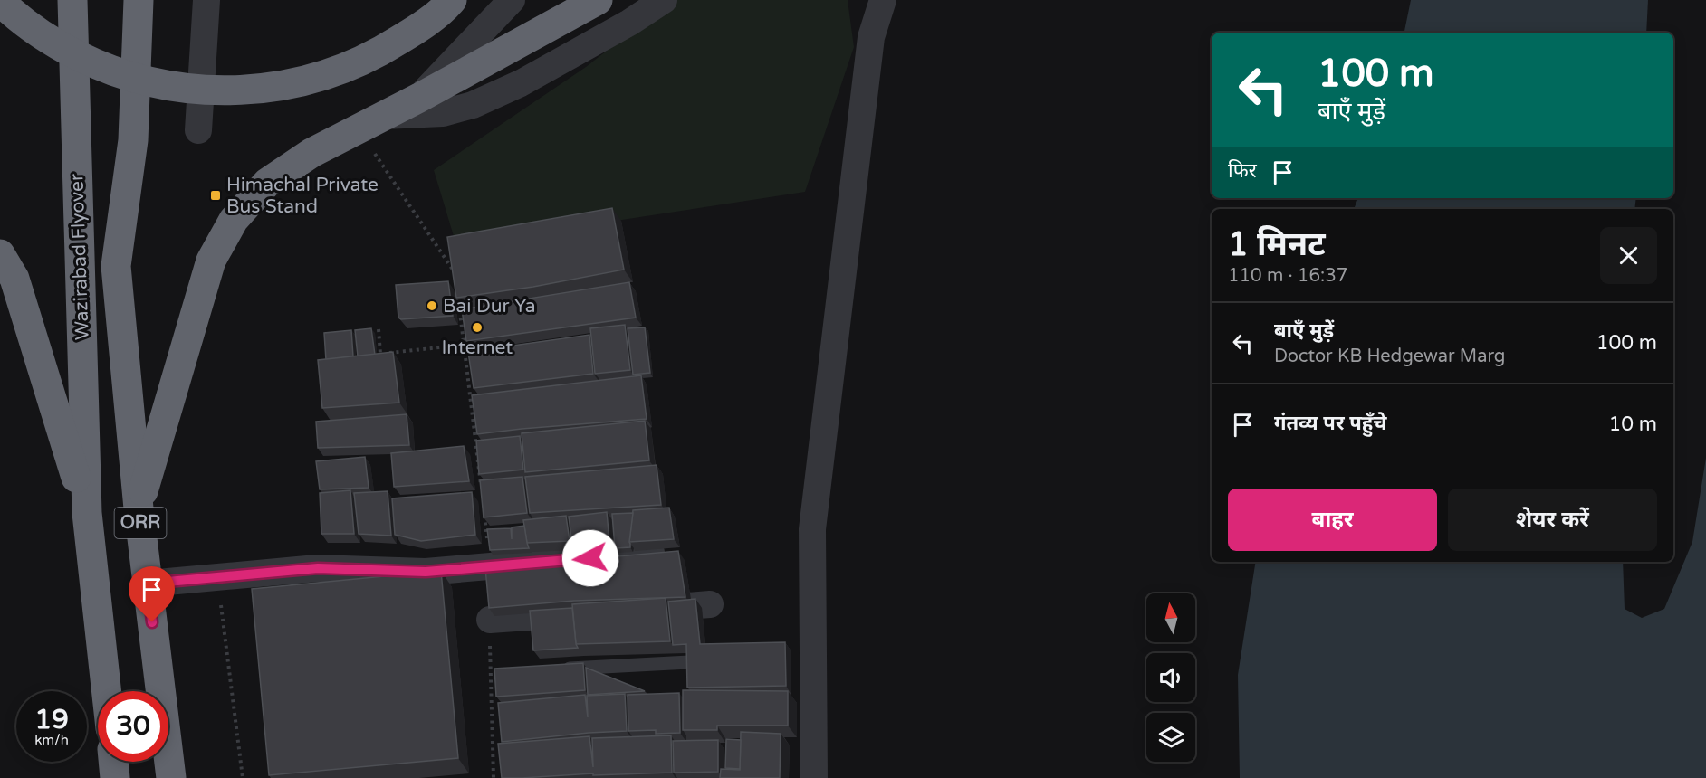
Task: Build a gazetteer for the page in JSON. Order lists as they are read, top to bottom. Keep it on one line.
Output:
{"streets":{"highway":["Wazirabad Flyover","ORR"]},"crossings":[["Wazirabad Flyover","ORR"]],"places":{"transit":["Himachal Private Bus Stand"],"other":["Bai Dur Ya","Internet"]},"north":"top","page":{"turn":["100 m","बाएँ मुड़ें"],"then":"फिर","heading":["1 मिनट","110 m · 16:37"],"list":[{"name":"बाएँ मुड़ें","note":"Doctor KB Hedgewar Marg","value":"100 m"},{"name":"गंतव्य पर पहुँचे","value":"10 m"}],"buttons":["बाहर","शेयर करें"],"speed":"19 km/h","limit":"30"}}
